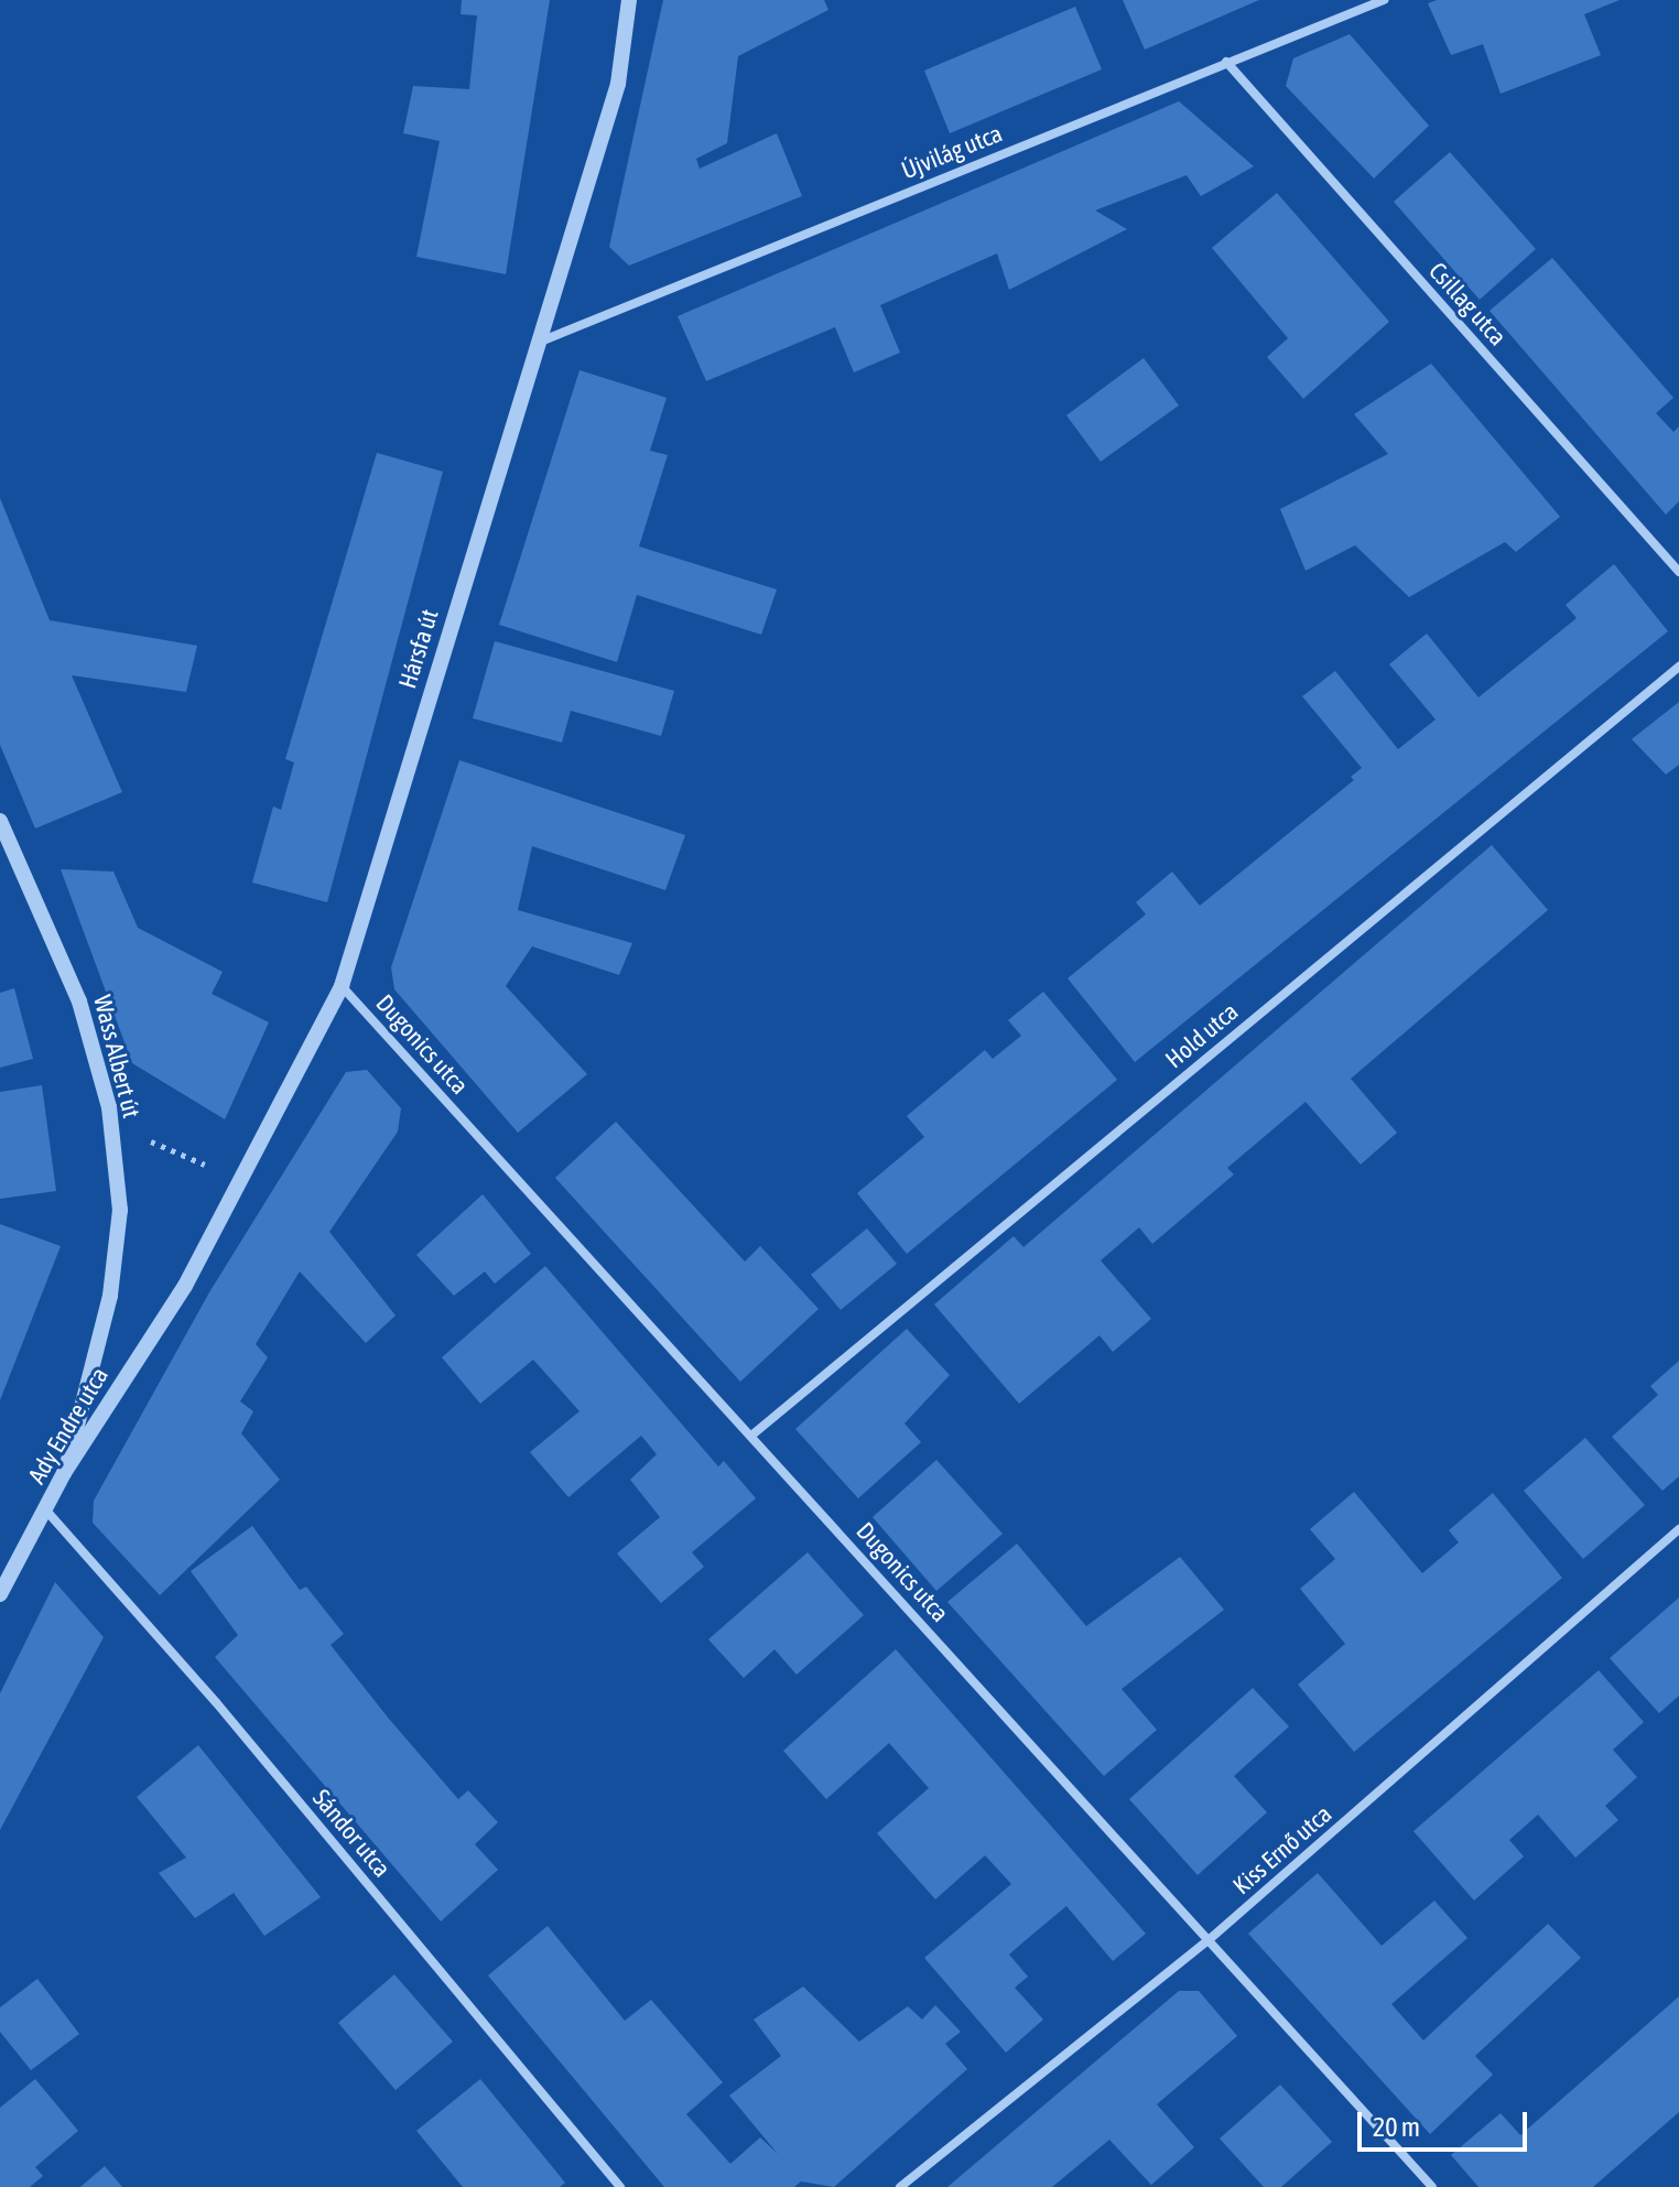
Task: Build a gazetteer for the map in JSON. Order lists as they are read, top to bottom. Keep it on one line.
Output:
{"streets":{"street":["Újvilág utca","Csillag utca","Hársfa út","Hold utca","Dugonics utca","Wass Albert út","Ady Endre utca","Sándor utca","Kiss Ernő utca"]},"crossings":[["Újvilág utca","Csillag utca"],["Újvilág utca","Hársfa út"],["Hársfa út","Dugonics utca"],["Hársfa út","Ady Endre utca"],["Hold utca","Dugonics utca"],["Dugonics utca","Kiss Ernő utca"],["Wass Albert út","Ady Endre utca"],["Ady Endre utca","Sándor utca"]],"scale_bar":"20 m"}
